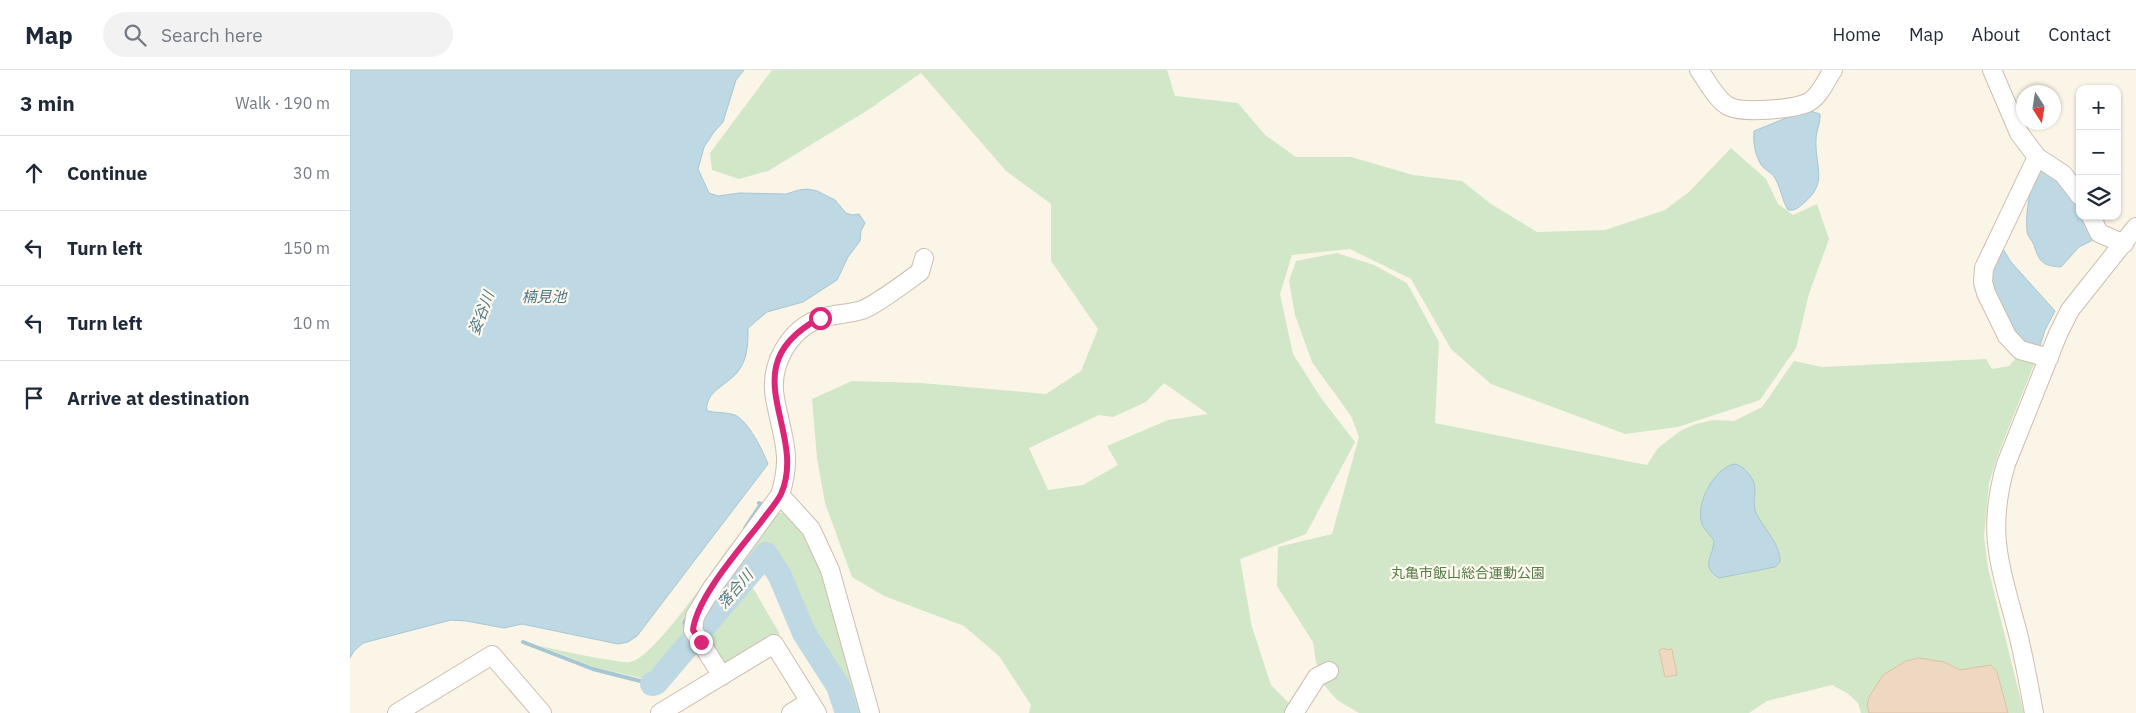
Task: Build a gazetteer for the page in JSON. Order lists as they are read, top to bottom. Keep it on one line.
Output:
{"water":["楠見池","姿谷川","落合川"],"parks":["丸亀市飯山総合運動公園"],"north":"bottom","page":{"header":"Map","search":"Search here","nav":["Home","Map","About","Contact"],"heading":["3 min","Walk · 190 m"],"map_buttons":["+","−"],"list":[["Continue","30 m"],["Turn left","150 m"],["Turn left","10 m"],"Arrive at destination"]}}
